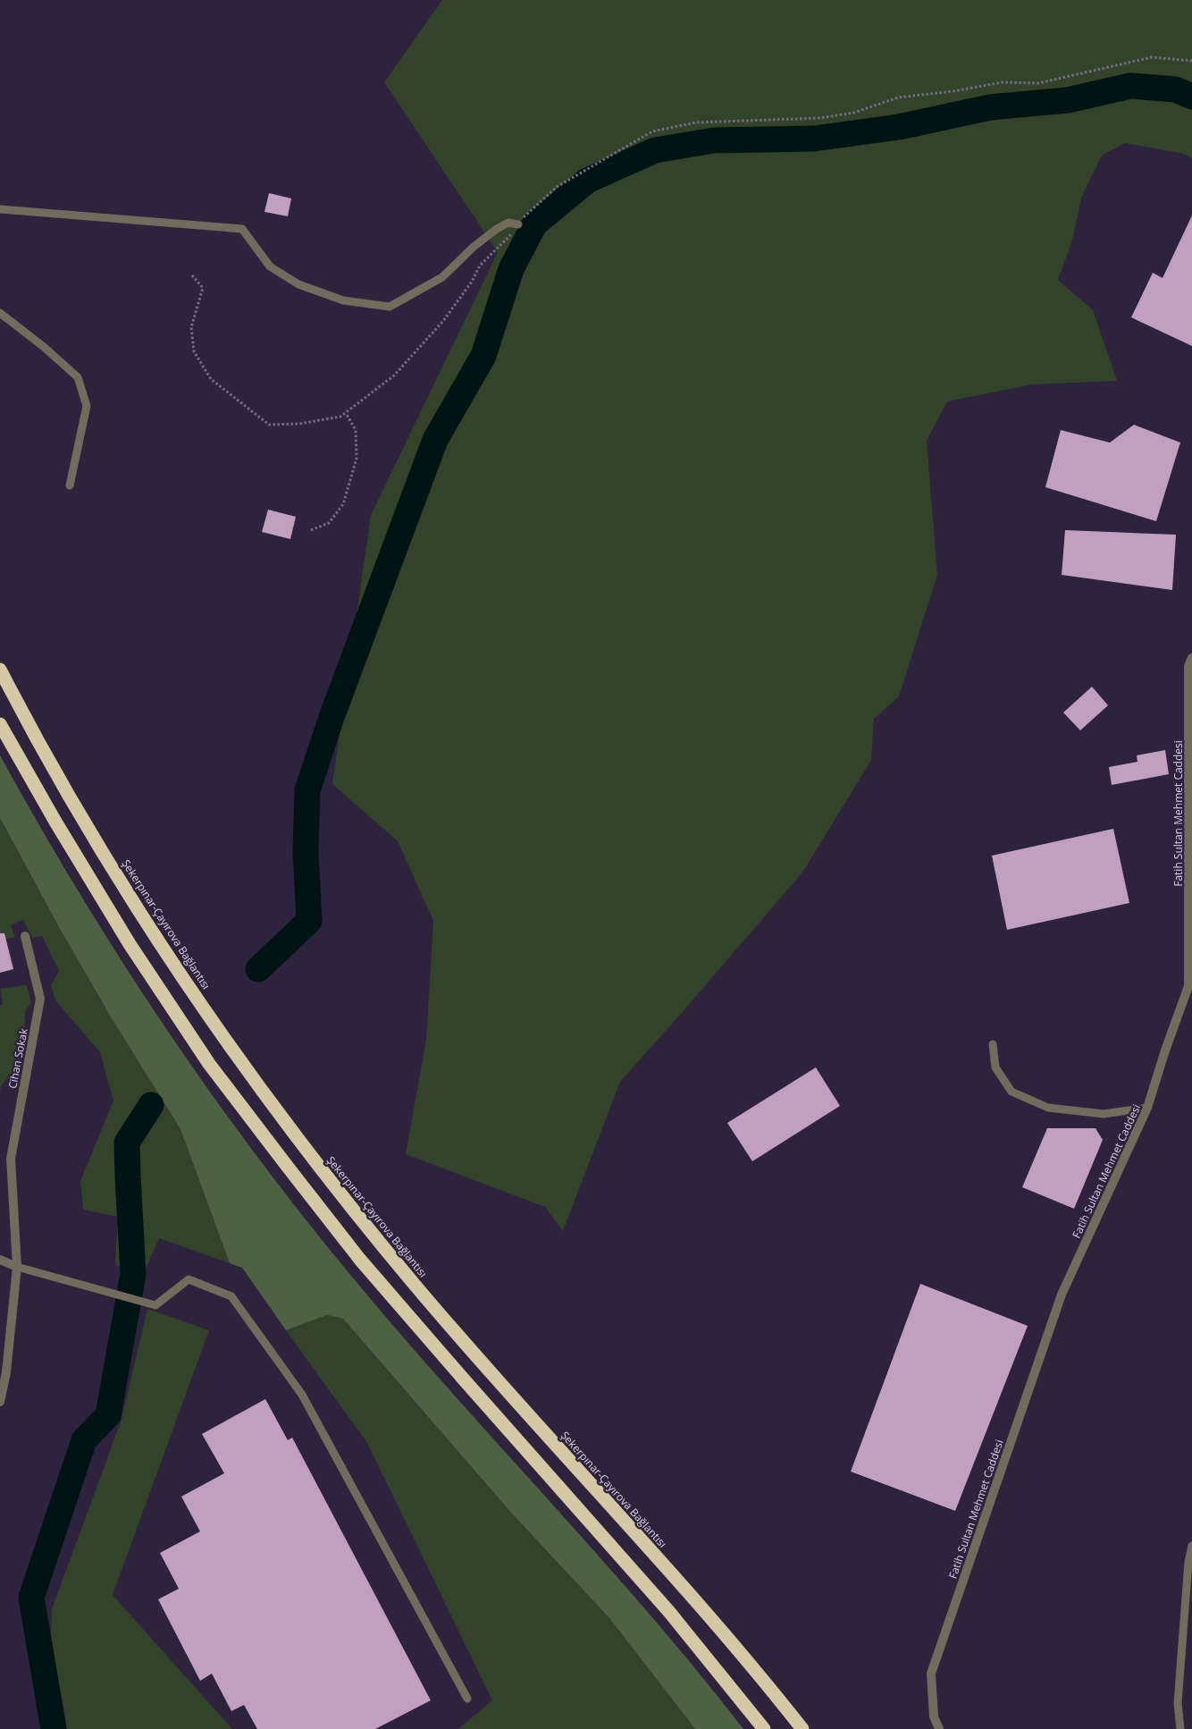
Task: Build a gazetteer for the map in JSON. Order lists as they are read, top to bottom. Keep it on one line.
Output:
{"streets":{"highway":["Şekerpınar-Çayırova Bağlantısı"],"street":["Fatih Sultan Mehmet Caddesi","Cihan Sokak"]}}
